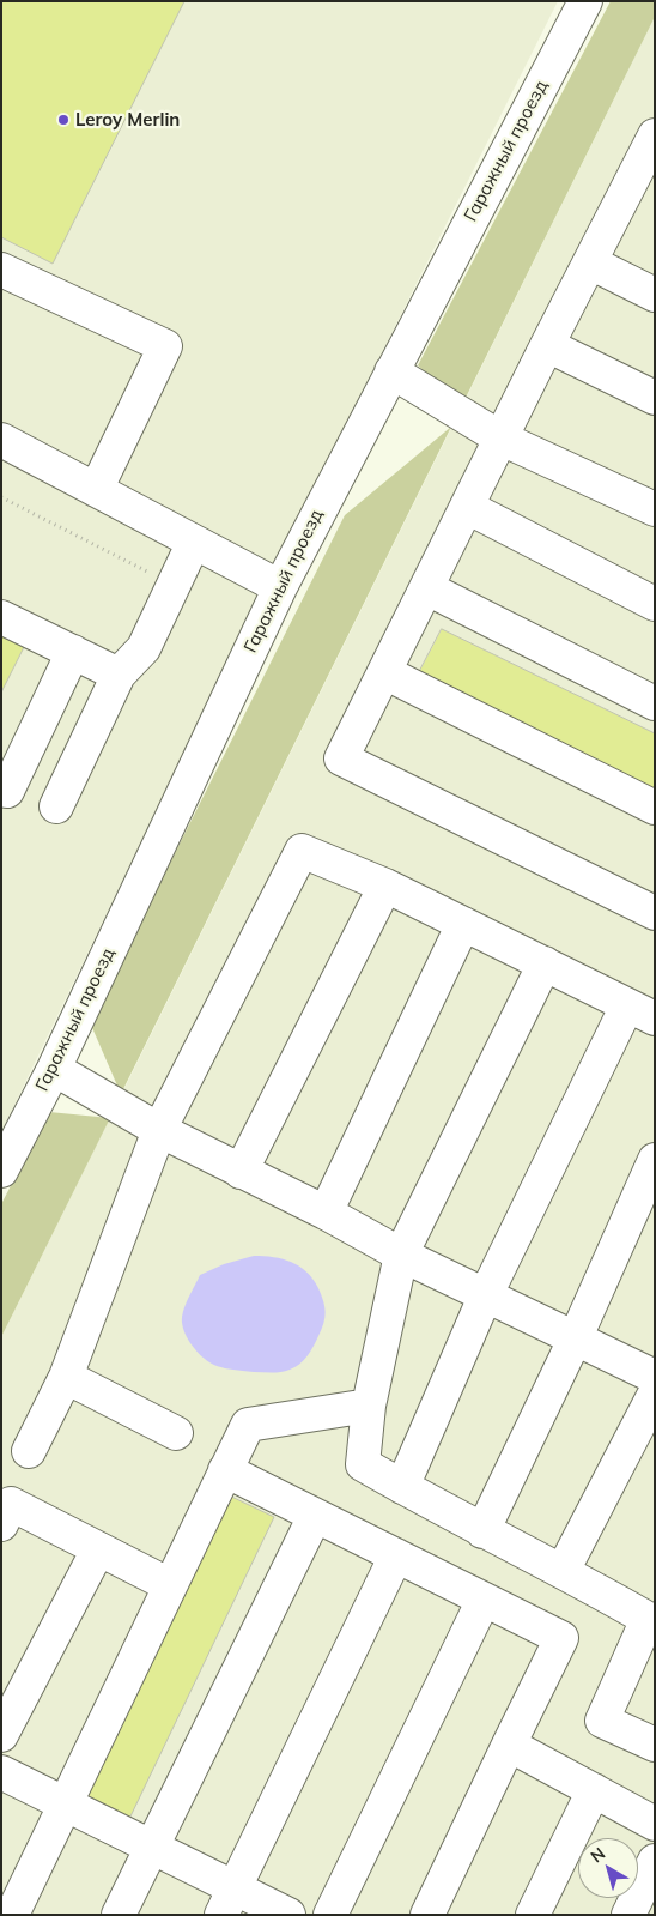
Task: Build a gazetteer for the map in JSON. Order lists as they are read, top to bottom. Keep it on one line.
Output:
{"streets":{"lane":["Гаражный проезд"]},"places":["Leroy Merlin"],"north":"top left"}
